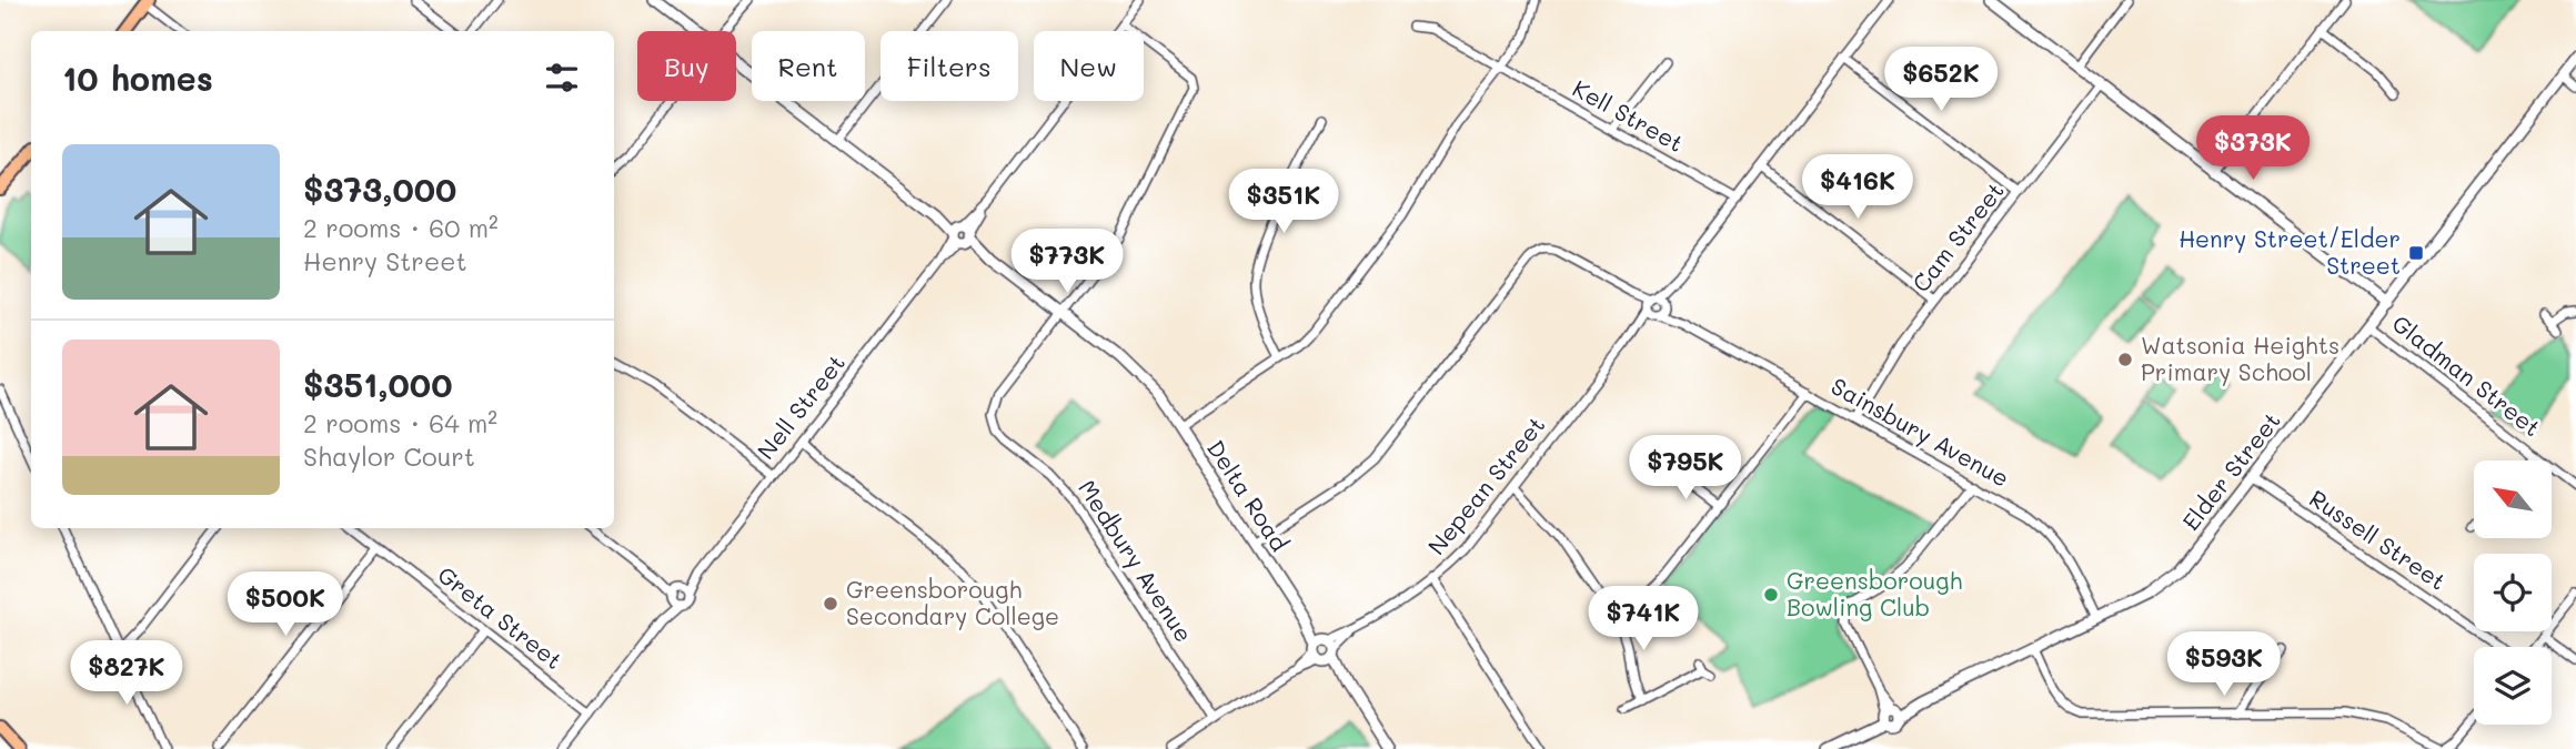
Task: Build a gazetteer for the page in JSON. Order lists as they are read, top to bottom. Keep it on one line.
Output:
{"streets":{"street":["Kell Street","Cam Street","Gladman Street","Nell Street","Sainsbury Avenue","Elder Street","Nepean Street","Delta Road","Russell Street","Medbury Avenue","Greta Street"]},"crossings":[["Kell Street","Nepean Street"],["Cam Street","Sainsbury Avenue"],["Gladman Street","Elder Street"],["Nell Street","Delta Road"],["Nell Street","Medbury Avenue"],["Nell Street","Greta Street"],["Sainsbury Avenue","Elder Street"],["Sainsbury Avenue","Nepean Street"],["Sainsbury Avenue","Delta Road"],["Elder Street","Russell Street"],["Nepean Street","Delta Road"],["Nepean Street","Medbury Avenue"],["Delta Road","Medbury Avenue"]],"places":{"transit":["Henry Street/Elder Street"],"other":["Watsonia Heights Primary School","Greensborough Bowling Club","Greensborough Secondary College"]},"north":"top left","page":{"chip":["Buy","Rent","Filters","New"],"heading":"10 homes","price":["$652K","$373K","$416K","$351K","$773K","$795K","$500K","$741K","$593K","$827K"],"list":[{"name":"$373,000","note":"2 rooms · 60 m² · Henry Street"},{"name":"$351,000","note":"2 rooms · 64 m² · Shaylor Court"}]}}
